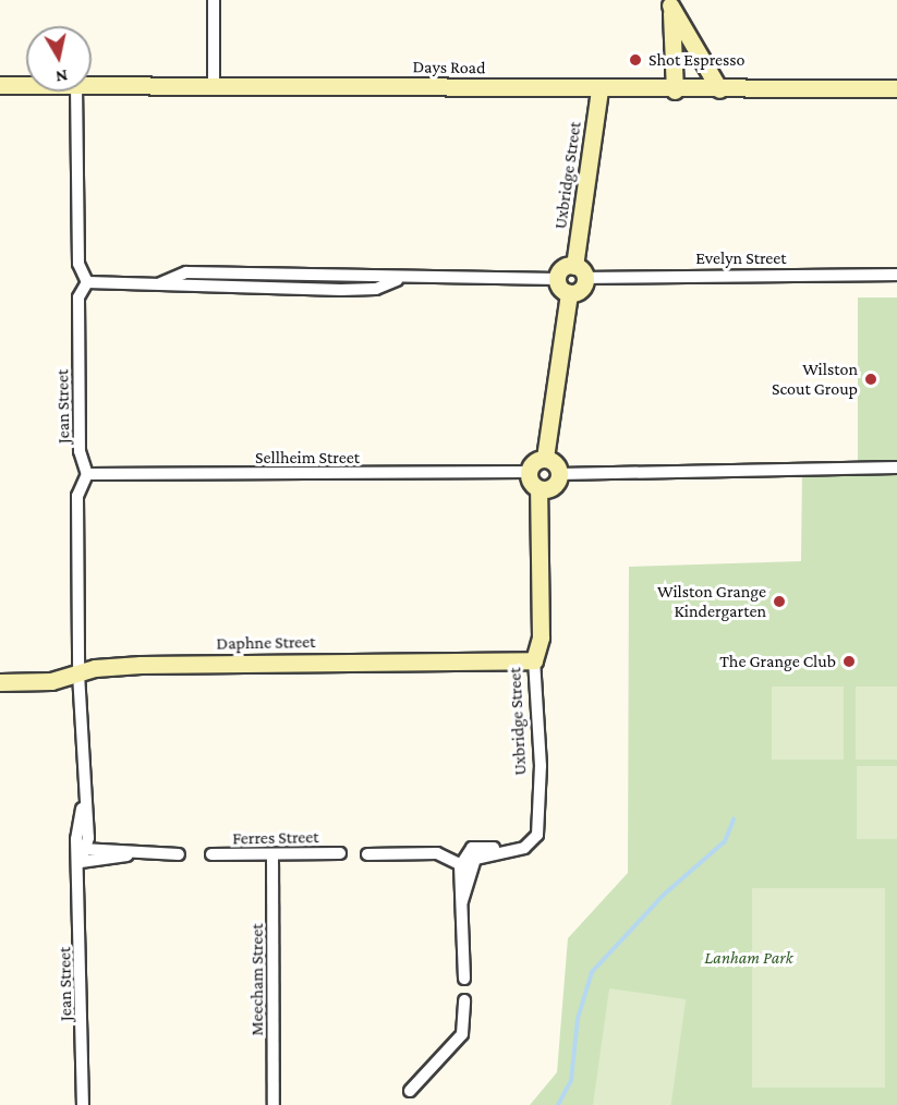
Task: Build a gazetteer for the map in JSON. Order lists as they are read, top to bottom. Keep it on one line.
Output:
{"streets":{"street":["Days Road","Uxbridge Street","Evelyn Street","Jean Street","Sellheim Street","Daphne Street","Ferres Street","Meecham Street"]},"crossings":[["Days Road","Uxbridge Street"],["Uxbridge Street","Evelyn Street"],["Uxbridge Street","Daphne Street"],["Jean Street","Sellheim Street"],["Ferres Street","Meecham Street"]],"parks":["Lanham Park"],"places":["Shot Espresso","Wilston Scout Group","Wilston Grange Kindergarten","The Grange Club"],"north":"bottom"}
